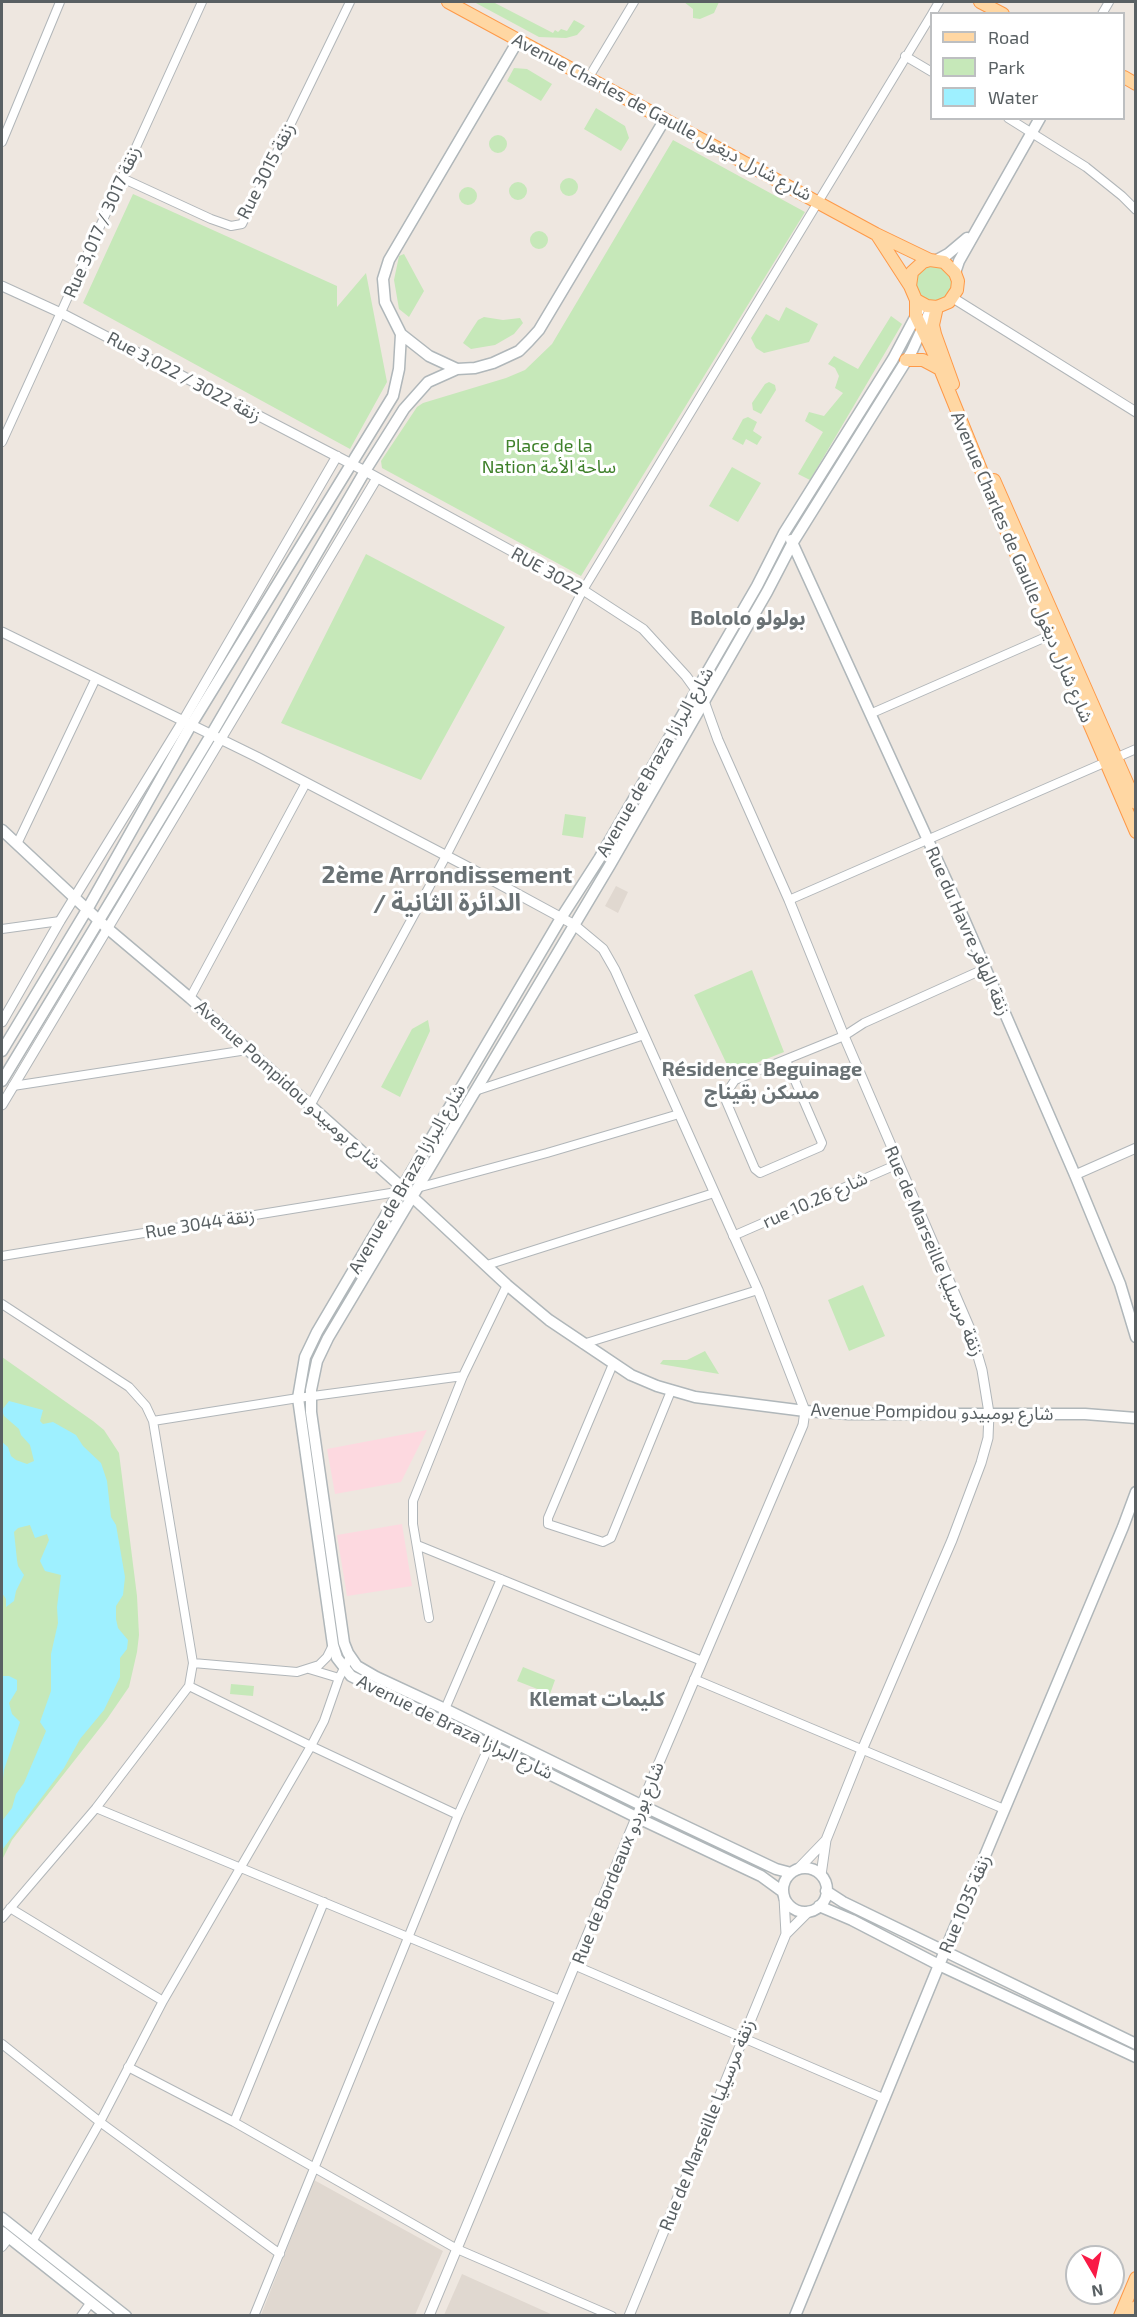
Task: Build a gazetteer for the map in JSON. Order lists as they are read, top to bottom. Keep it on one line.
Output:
{"streets":{"main road":["Avenue Charles de Gaulle شارع شارل ديغول","Avenue de Braza شارع البرازا","Rue du Havre زنقة الهافر","Avenue Pompidou شارع بومبيدو","Rue 1035 زنقة"],"street":["Rue 3015 زنقة","Rue 3,017 / زنقة 3017","Rue 3,022 / زنقة 3022","RUE 3022","rue 10.26 شارع","Rue 3044 زنقة","Rue de Marseille زنقة مرسيليا","Rue de Bordeaux شارع بوردو"]},"crossings":[["Avenue Charles de Gaulle شارع شارل ديغول","Avenue de Braza شارع البرازا"],["Rue 3015 زنقة","Rue 3,017 / زنقة 3017"],["Rue 3,017 / زنقة 3017","Rue 3,022 / زنقة 3022"],["Rue 3,022 / زنقة 3022","RUE 3022"],["RUE 3022","Avenue de Braza شارع البرازا"],["RUE 3022","Rue de Marseille زنقة مرسيليا"],["Avenue de Braza شارع البرازا","Rue du Havre زنقة الهافر"],["Avenue de Braza شارع البرازا","Avenue Pompidou شارع بومبيدو"],["Avenue de Braza شارع البرازا","Rue 3044 زنقة"],["Avenue de Braza شارع البرازا","Rue de Marseille زنقة مرسيليا"],["Avenue de Braza شارع البرازا","Rue de Bordeaux شارع بوردو"],["Avenue Pompidou شارع بومبيدو","Rue 3044 زنقة"],["Avenue Pompidou شارع بومبيدو","Rue de Marseille زنقة مرسيليا"],["Avenue Pompidou شارع بومبيدو","Rue de Bordeaux شارع بوردو"],["rue 10.26 شارع","Rue de Marseille زنقة مرسيليا"]],"districts":["Bololo بولولو","2ème Arrondissement / الدائرة الثانية","Résidence Beguinage مسكن بقيناج","Klemat كليمات"],"parks":["Place de la Nation ساحة الأمة"],"legend":["Road","Park","Water"],"north":"bottom"}
